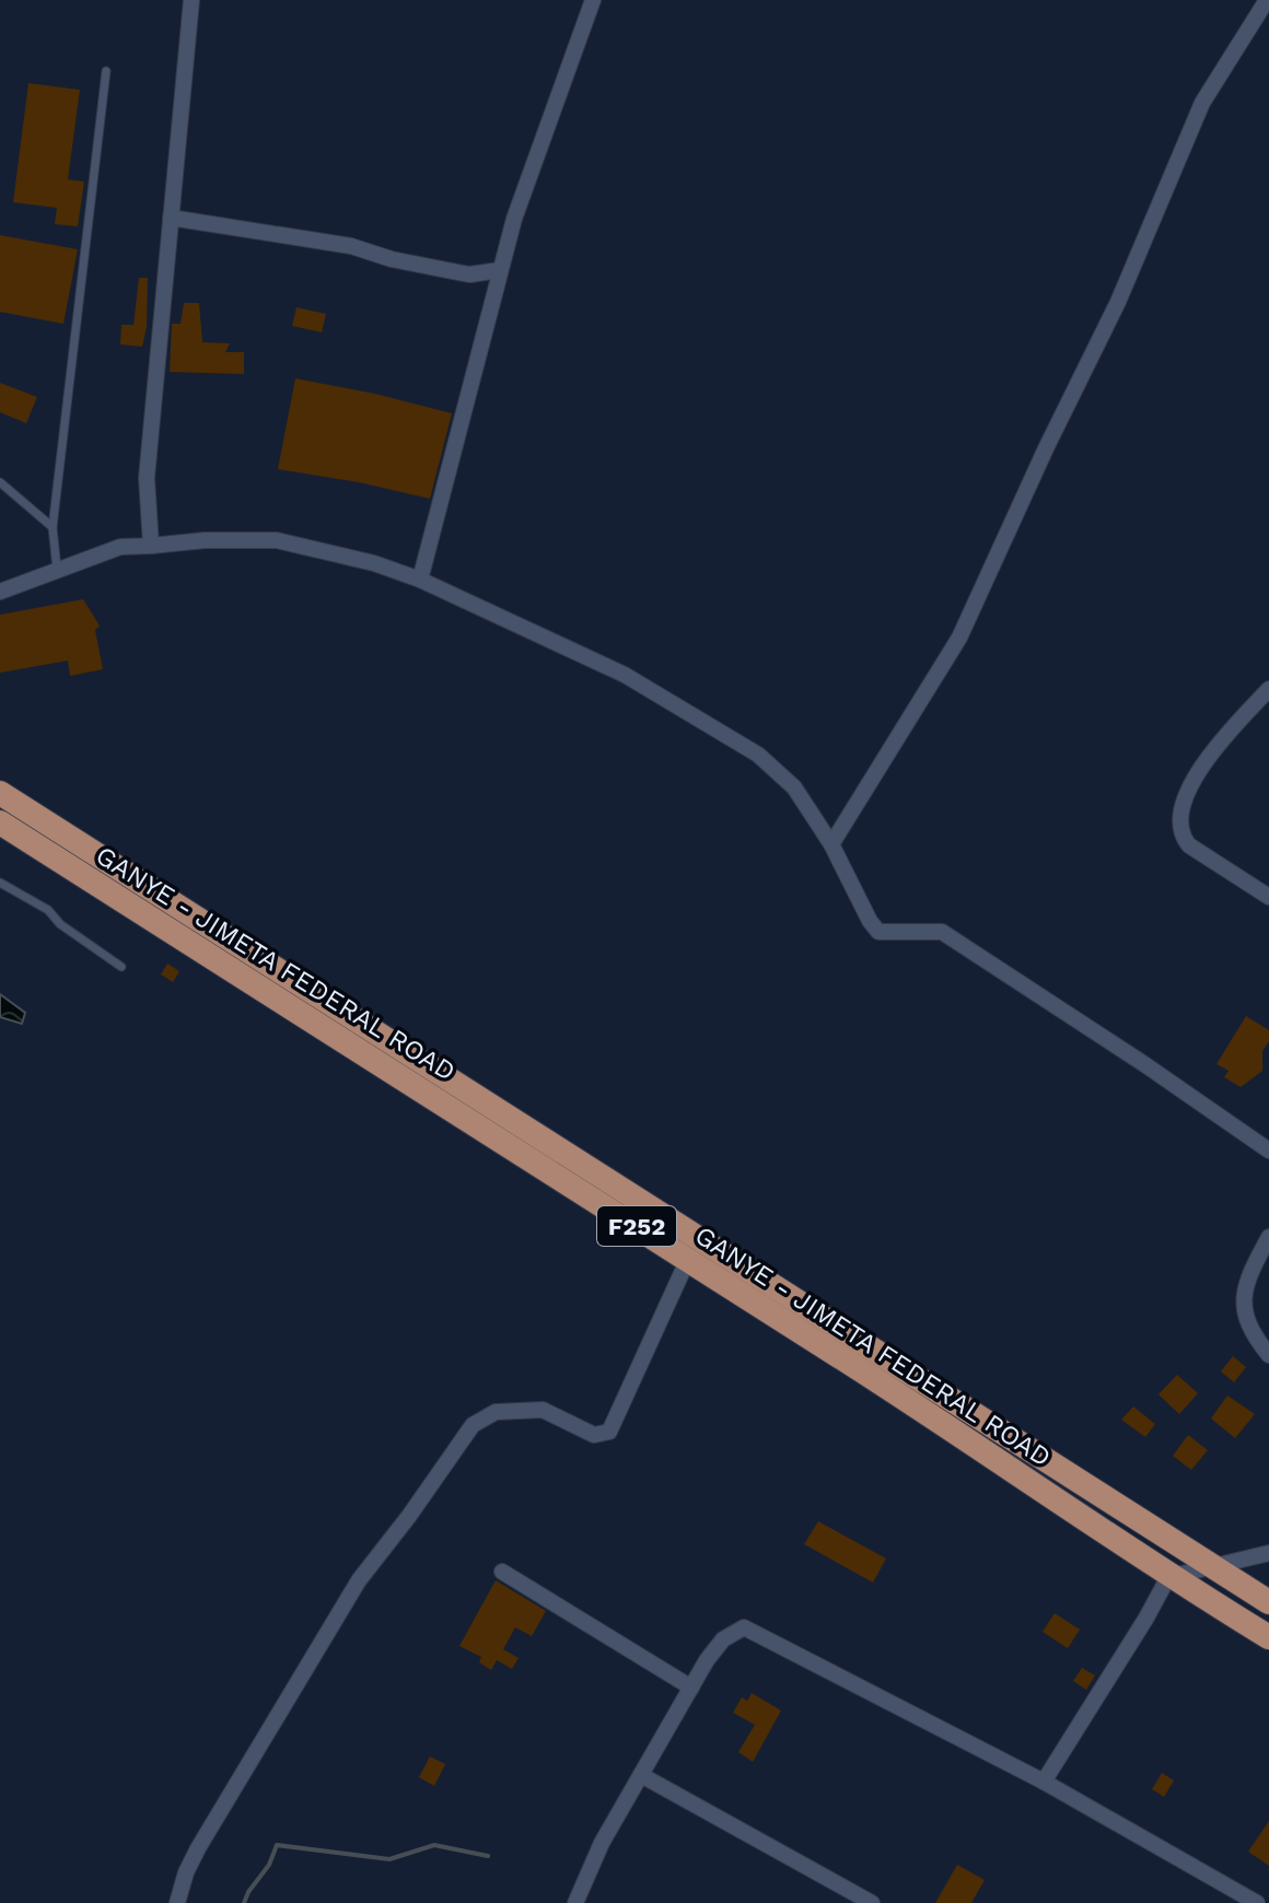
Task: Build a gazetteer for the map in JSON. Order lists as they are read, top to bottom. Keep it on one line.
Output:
{"streets":{"main road":["GANYE - JIMETA FEDERAL ROAD","F252"]}}
